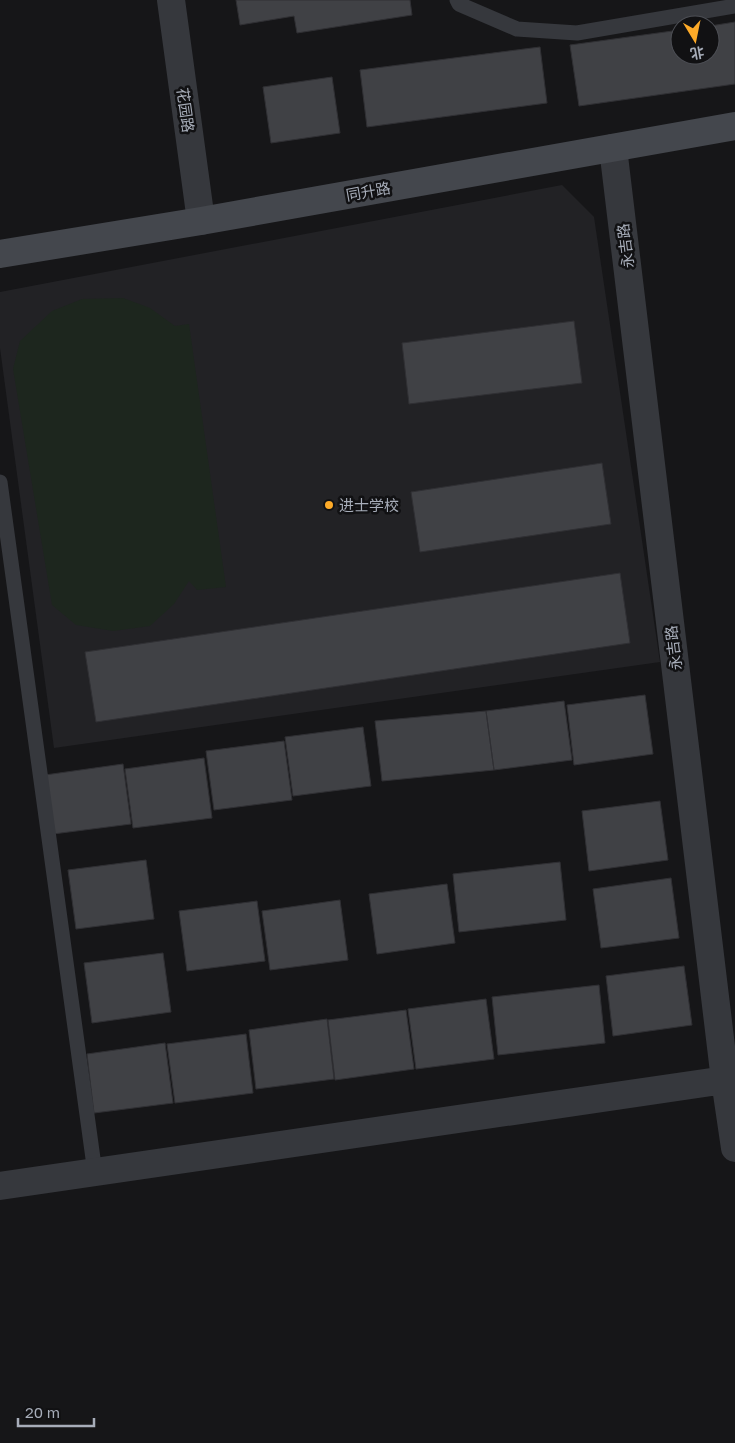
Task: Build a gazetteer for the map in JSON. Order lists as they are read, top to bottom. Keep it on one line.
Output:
{"streets":{"street":["花园路","同升路","永吉路"]},"crossings":[["花园路","同升路"],["同升路","永吉路"]],"places":["进士学校"],"scale_bar":"20 m","north":"bottom"}
